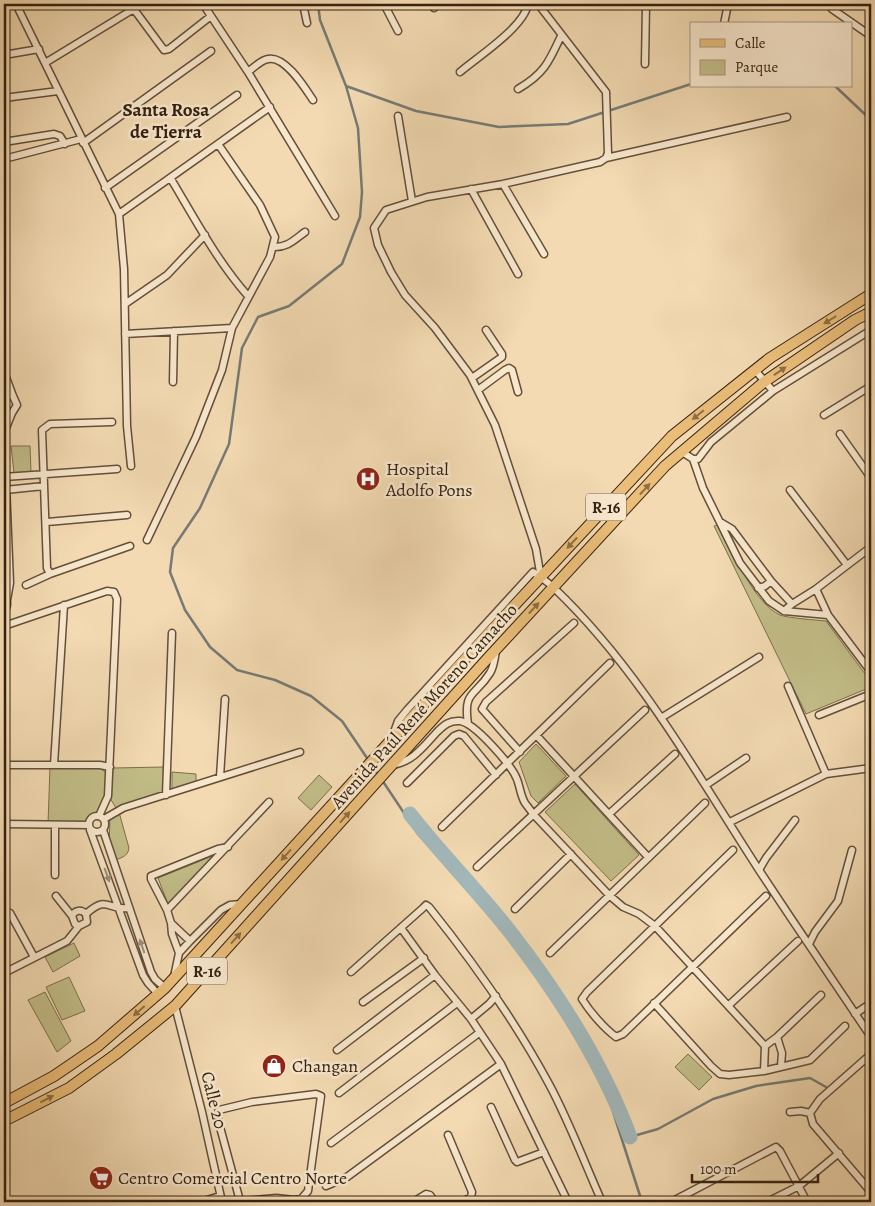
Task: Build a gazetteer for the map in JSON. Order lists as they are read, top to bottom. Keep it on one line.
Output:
{"streets":{"main road":["R-16","Avenida Paúl René Moreno Camacho"],"street":["Calle 20"]},"crossings":[["Avenida Paúl René Moreno Camacho","Calle 20"]],"districts":["Santa Rosa de Tierra"],"places":{"hospital":["Hospital Adolfo Pons"],"shop":["Changan"],"supermarket":["Centro Comercial Centro Norte"]},"legend":["Calle","Parque"],"scale_bar":"100 m"}
